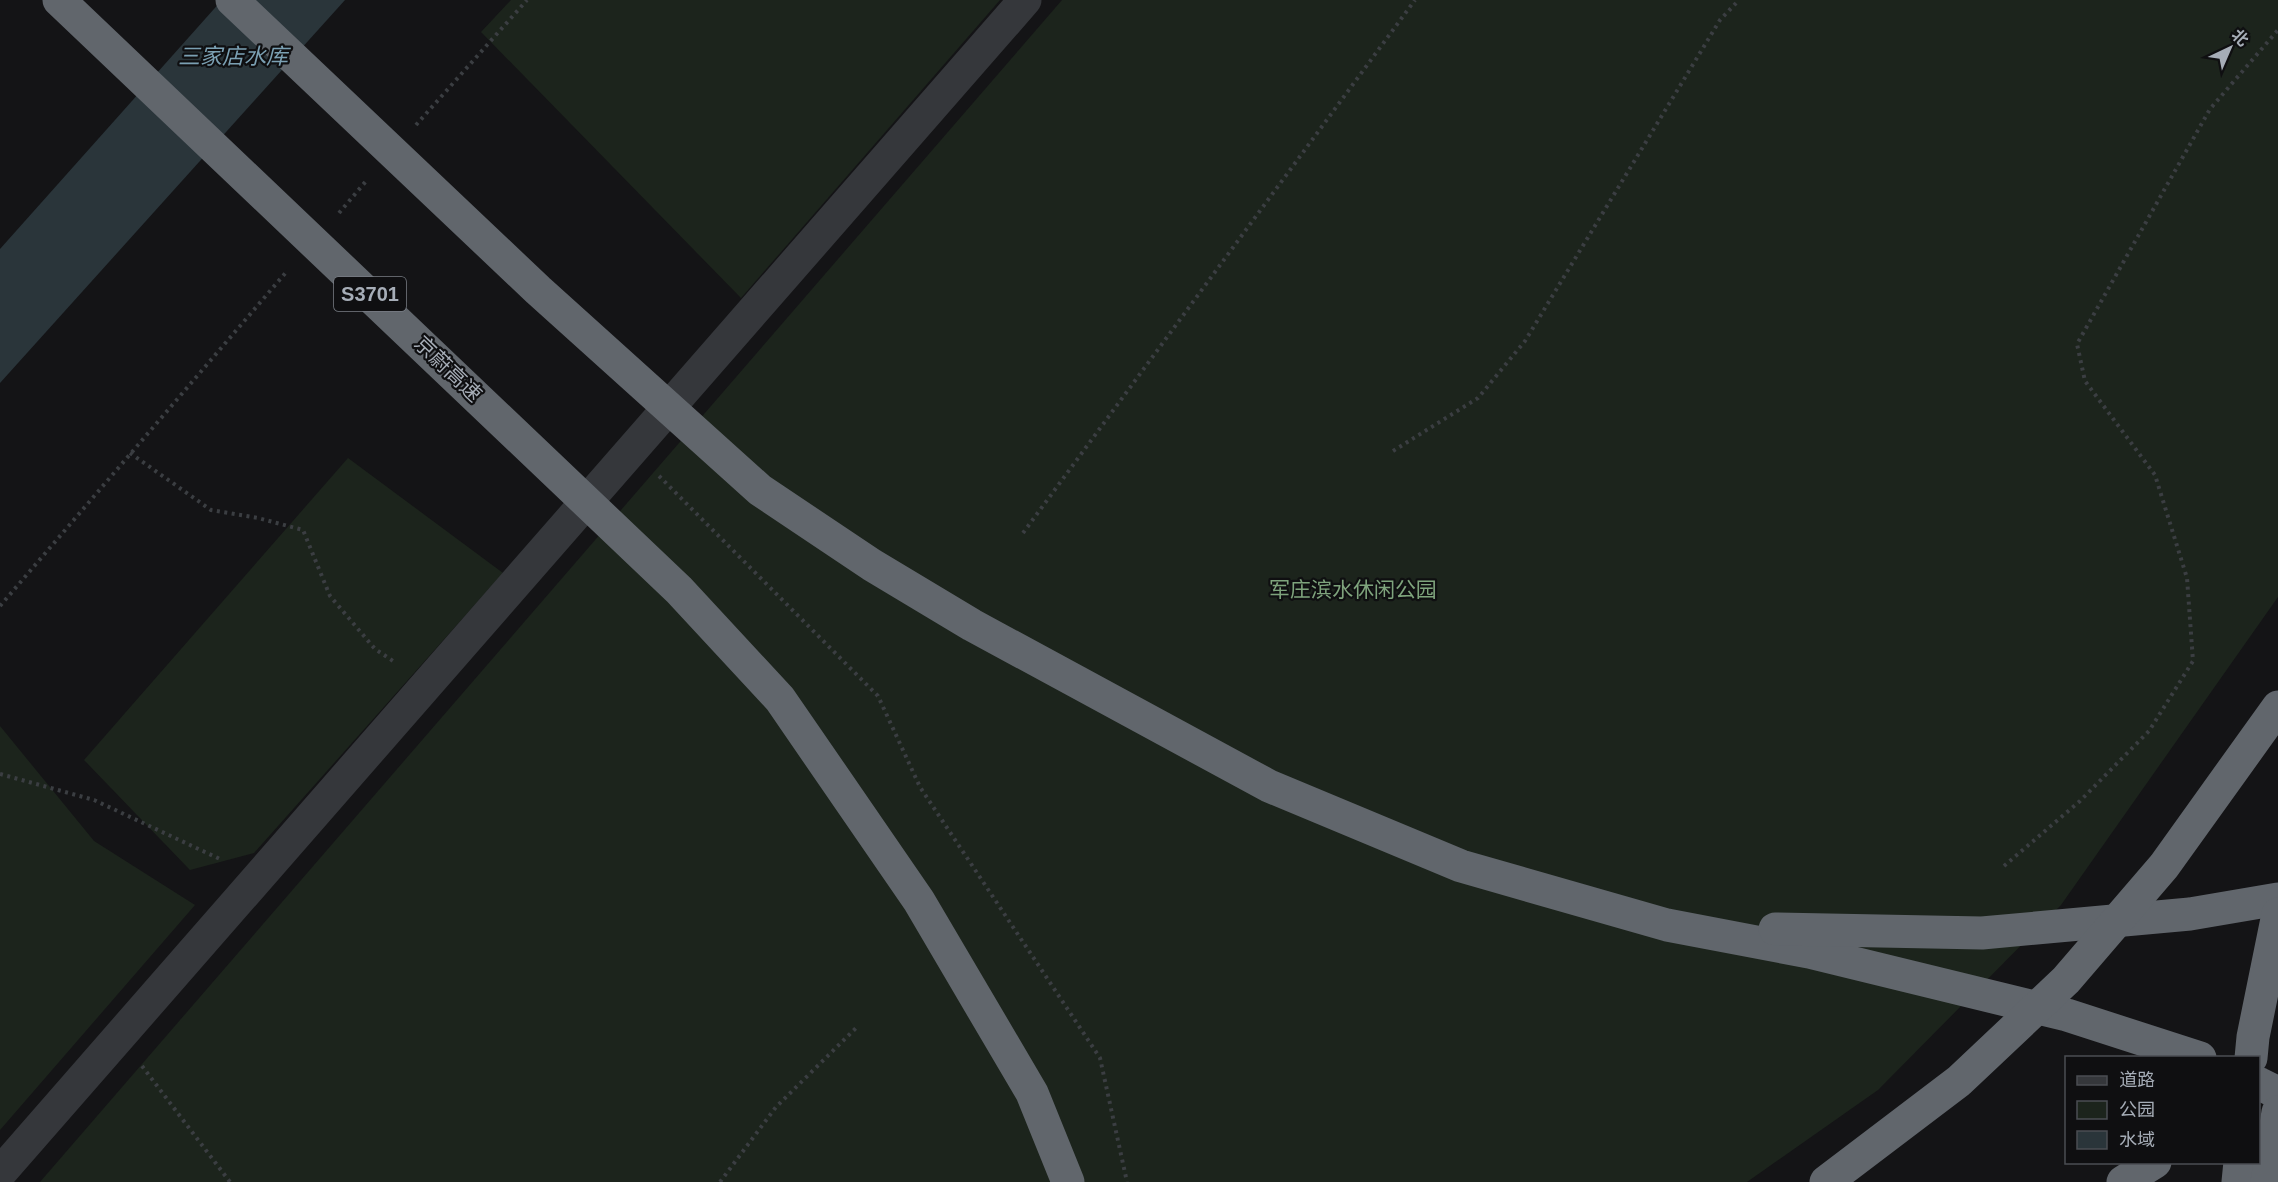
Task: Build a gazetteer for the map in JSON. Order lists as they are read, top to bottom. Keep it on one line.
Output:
{"streets":{"highway":["S3701","京蔚高速"]},"water":["三家店水库"],"parks":["军庄滨水休闲公园"],"legend":["道路","公园","水域"],"north":"top right"}
